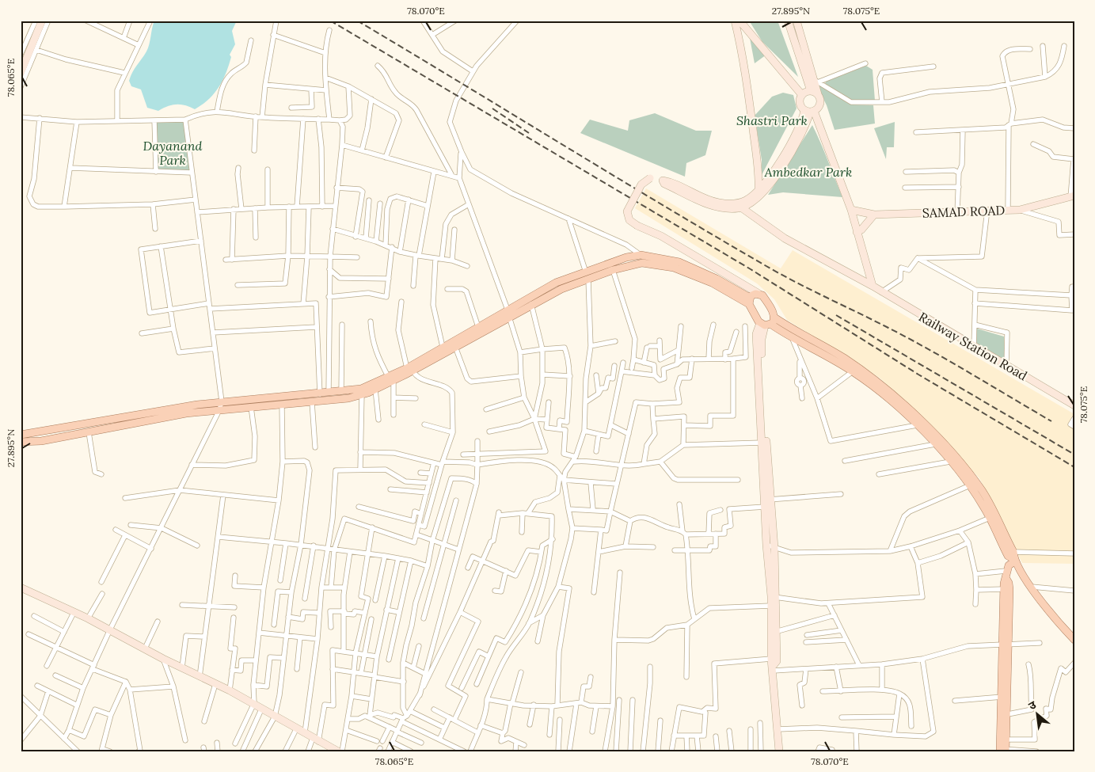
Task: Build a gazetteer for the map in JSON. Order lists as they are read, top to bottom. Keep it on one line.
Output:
{"streets":{"street":["SAMAD ROAD","Railway Station Road"]},"parks":["Shastri Park","Dayanand Park","Ambedkar Park"],"north":"top left","coordinates":["78.070°E","27.895°N","78.075°E","78.065°E"]}
